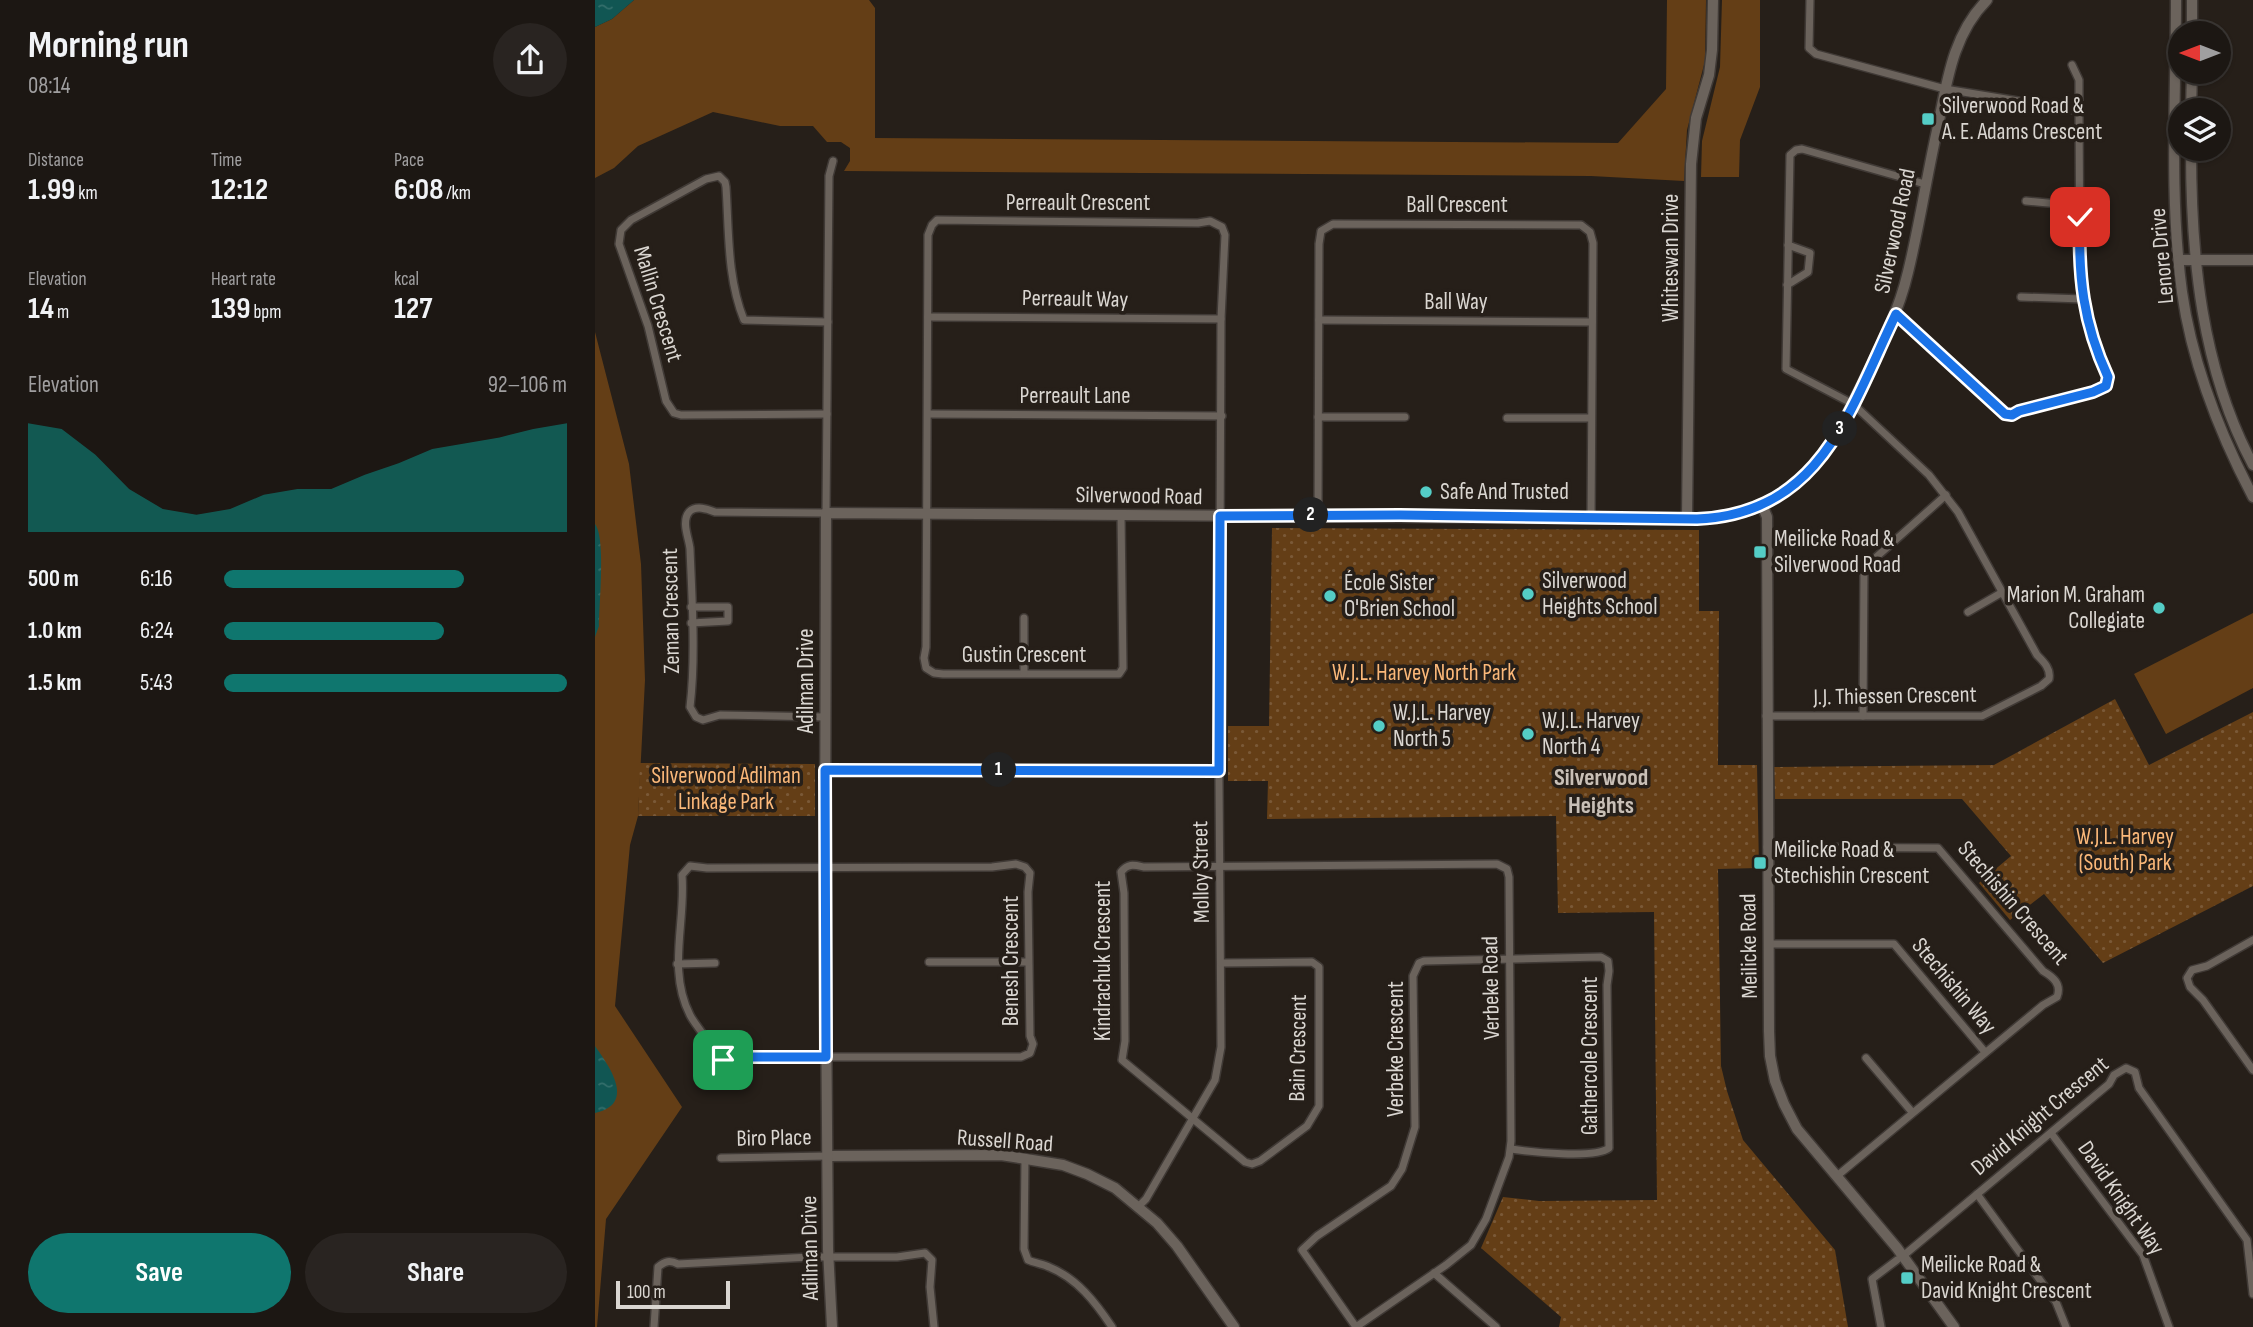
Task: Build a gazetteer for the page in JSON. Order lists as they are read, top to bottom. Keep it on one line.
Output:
{"streets":{"street":["Perreault Crescent","Ball Crescent","Silverwood Road","Lenore Drive","Whiteswan Drive","Perreault Way","Ball Way","Mallin Crescent","Perreault Lane","Zeman Crescent","Gustin Crescent","Adilman Drive","J.J. Thiessen Crescent","Molloy Street","Stechishin Crescent","Meilicke Road","Benesh Crescent","Kindrachuk Crescent","Stechishin Way","Verbeke Road","Bain Crescent","Verbeke Crescent","Gathercole Crescent","David Knight Crescent","Biro Place","Russell Road","David Knight Way"]},"crossings":[["Perreault Crescent","Silverwood Road"],["Perreault Crescent","Perreault Way"],["Perreault Crescent","Perreault Lane"],["Perreault Crescent","Gustin Crescent"],["Perreault Crescent","Molloy Street"],["Ball Crescent","Silverwood Road"],["Ball Crescent","Ball Way"],["Silverwood Road","Whiteswan Drive"],["Silverwood Road","Zeman Crescent"],["Silverwood Road","Gustin Crescent"],["Silverwood Road","Adilman Drive"],["Silverwood Road","J.J. Thiessen Crescent"],["Silverwood Road","Molloy Street"],["Silverwood Road","Meilicke Road"],["Mallin Crescent","Adilman Drive"],["Zeman Crescent","Adilman Drive"],["Adilman Drive","Benesh Crescent"],["Adilman Drive","Biro Place"],["Adilman Drive","Russell Road"],["J.J. Thiessen Crescent","Meilicke Road"],["Molloy Street","Kindrachuk Crescent"],["Molloy Street","Verbeke Road"],["Molloy Street","Bain Crescent"],["Molloy Street","Russell Road"],["Stechishin Crescent","Meilicke Road"],["Stechishin Crescent","Stechishin Way"],["Meilicke Road","Stechishin Way"],["Meilicke Road","David Knight Crescent"],["Kindrachuk Crescent","Verbeke Road"],["Kindrachuk Crescent","Bain Crescent"],["Verbeke Road","Verbeke Crescent"],["Verbeke Road","Gathercole Crescent"],["Verbeke Crescent","Gathercole Crescent"],["David Knight Crescent","David Knight Way"],["Biro Place","Russell Road"]],"districts":["Silverwood Heights"],"parks":["W.J.L. Harvey North Park","Silverwood Adilman Linkage Park","W.J.L. Harvey (South) Park"],"places":{"transit":["Silverwood Road & A. E. Adams Crescent","Meilicke Road & Silverwood Road","Meilicke Road & Stechishin Crescent","Meilicke Road & David Knight Crescent"],"other":["Safe And Trusted","Silverwood Heights School","École Sister O'Brien School","Marion M. Graham Collegiate","W.J.L. Harvey North 5","W.J.L. Harvey North 4"]},"scale_bar":"100 m","north":"left","page":{"heading":["Morning run","08:14"],"stats":[["Distance","1.99 km"],["Time","12:12"],["Pace","6:08 /km"],["Elevation","14 m"],["Heart rate","139 bpm"],["kcal","127"]],"chart":["Elevation","92–106 m"],"pins":["3","2","1"],"list":[{"name":"500 m","note":"6:16"},{"name":"1.0 km","note":"6:24"},{"name":"1.5 km","note":"5:43"}],"buttons":["Save","Share"],"scale":"100 m"}}
